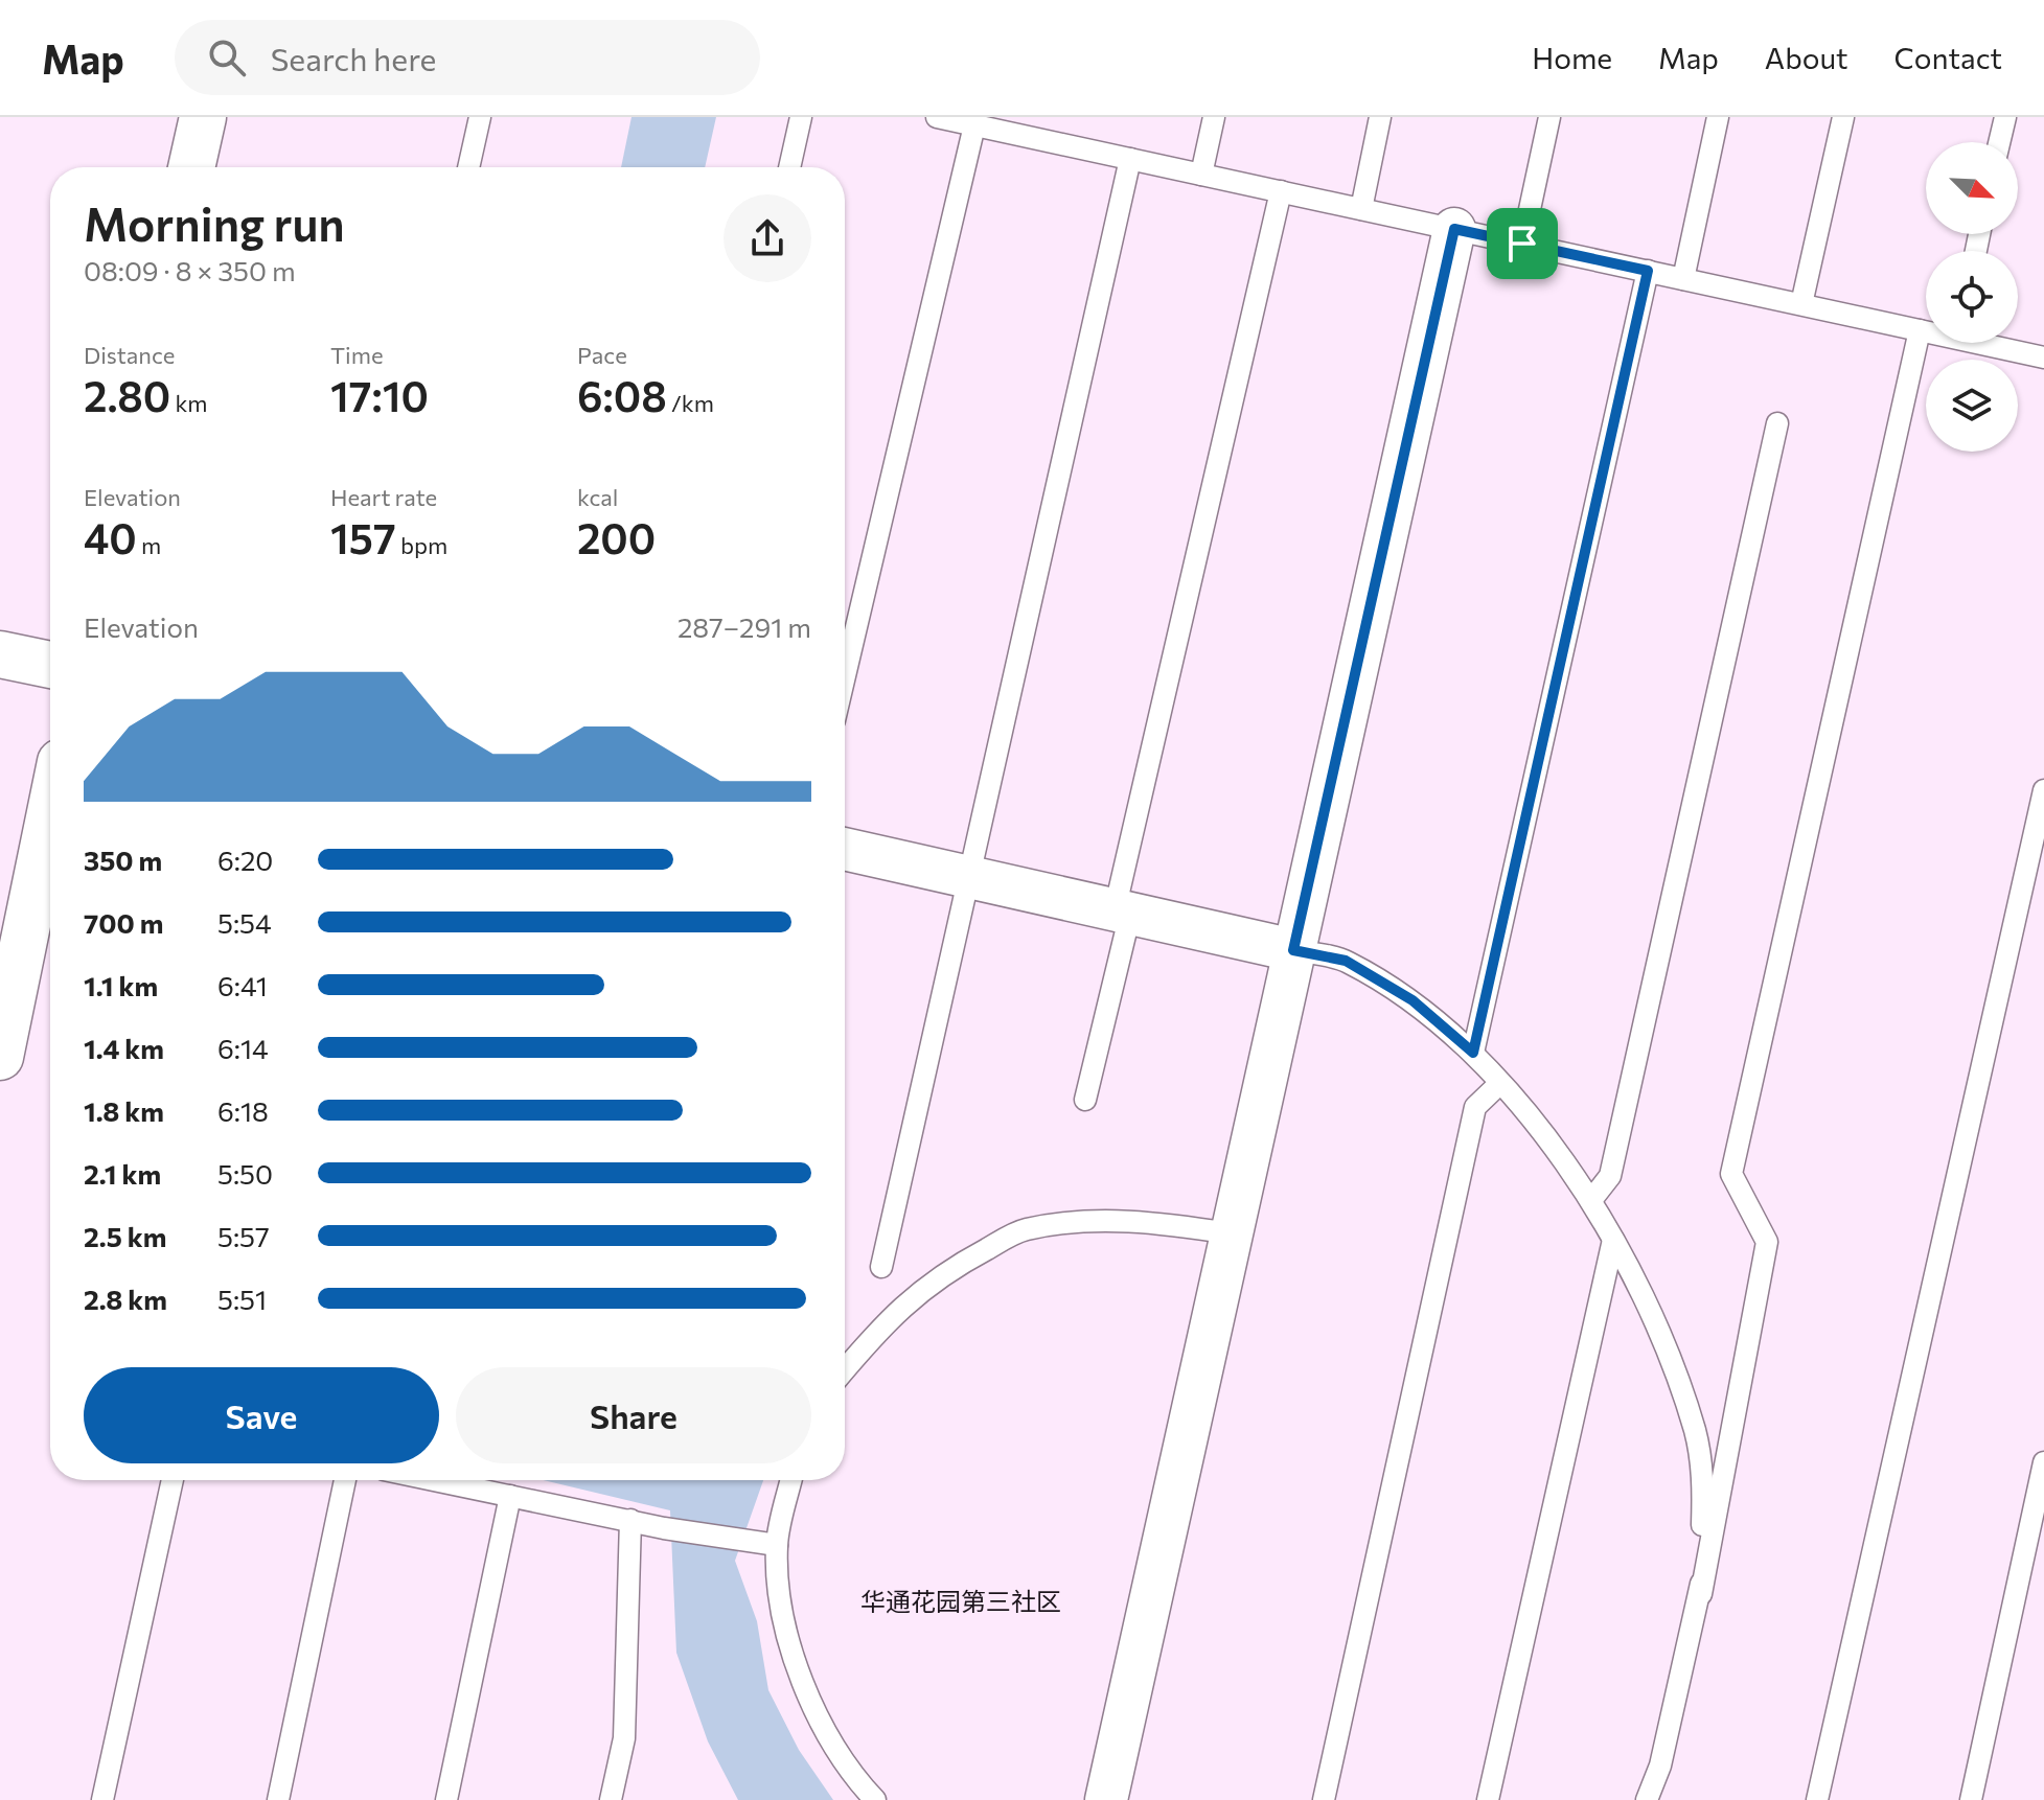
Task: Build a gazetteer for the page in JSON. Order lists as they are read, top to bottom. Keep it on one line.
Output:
{"districts":["华通花园第三社区"],"north":"bottom right","page":{"header":"Map","search":"Search here","nav":["Home","Map","About","Contact"],"heading":["Morning run","08:09 · 8 × 350 m"],"stats":[["Distance","2.80 km"],["Time","17:10"],["Pace","6:08 /km"],["Elevation","40 m"],["Heart rate","157 bpm"],["kcal","200"]],"chart":["Elevation","287–291 m"],"list":[{"name":"350 m","note":"6:20"},{"name":"700 m","note":"5:54"},{"name":"1.1 km","note":"6:41"},{"name":"1.4 km","note":"6:14"},{"name":"1.8 km","note":"6:18"},{"name":"2.1 km","note":"5:50"},{"name":"2.5 km","note":"5:57"},{"name":"2.8 km","note":"5:51"}],"buttons":["Save","Share"]}}
